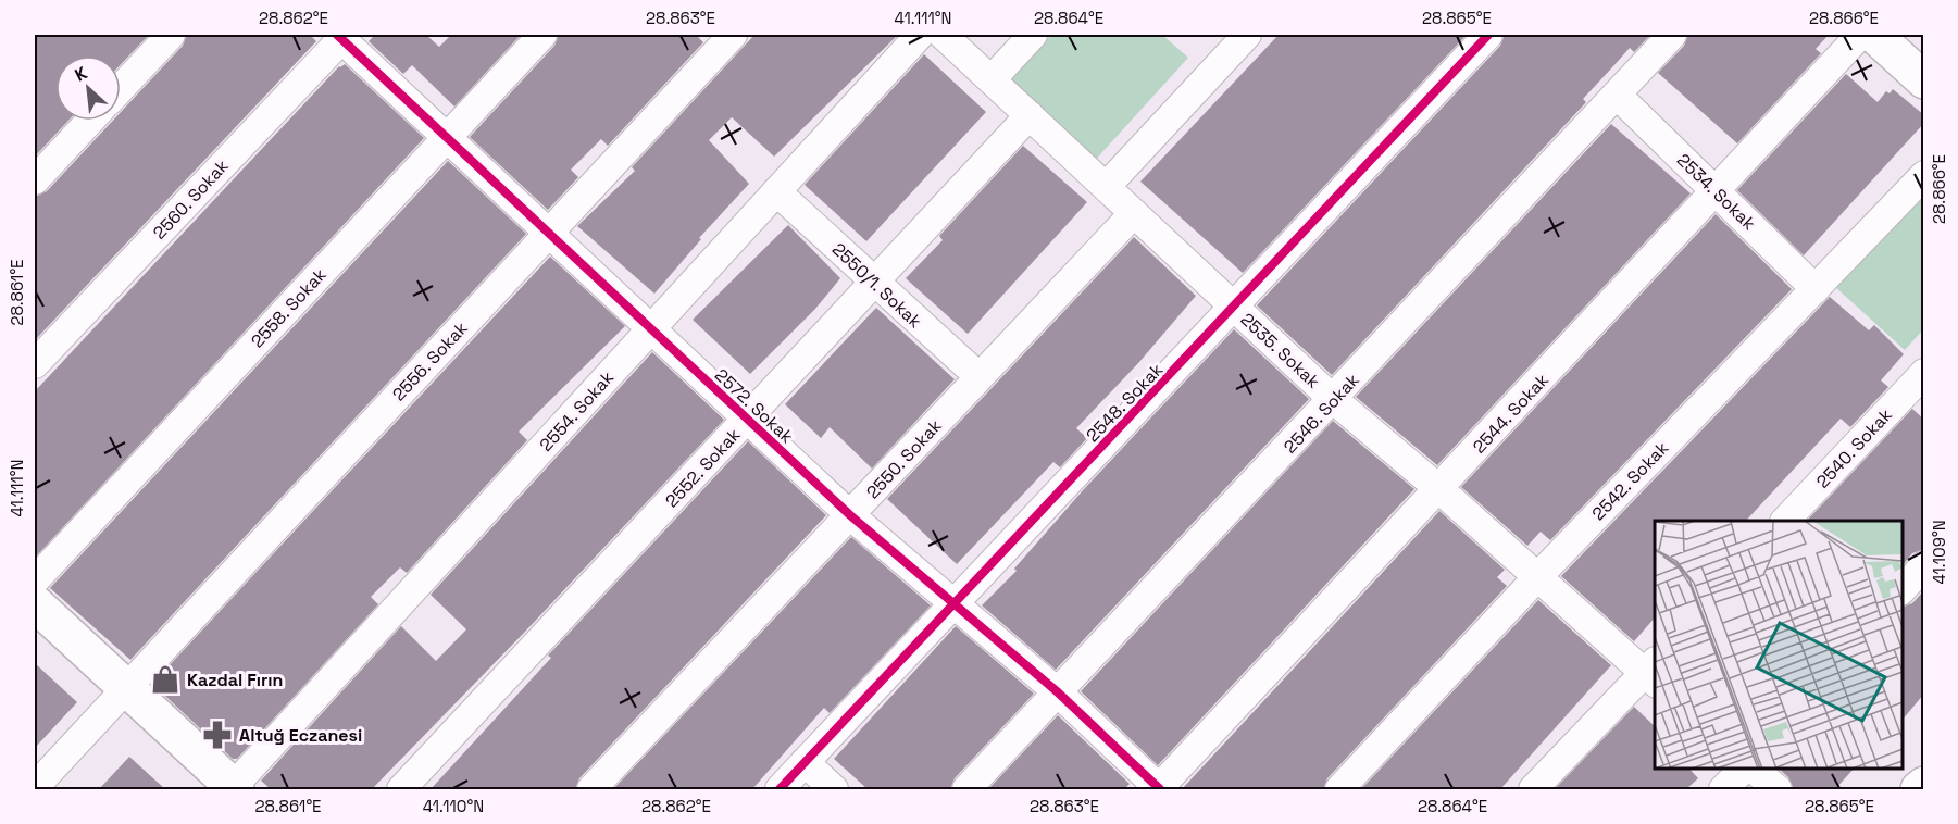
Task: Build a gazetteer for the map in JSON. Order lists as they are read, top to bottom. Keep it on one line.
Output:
{"streets":{"street":["2534. Sokak","2560. Sokak","2550/1. Sokak","2558. Sokak","2535. Sokak","2556. Sokak","2548. Sokak","2572. Sokak","2554. Sokak","2546. Sokak","2544. Sokak","2540. Sokak","2550. Sokak","2552. Sokak","2542. Sokak"]},"crossings":[["2534. Sokak","2546. Sokak"],["2534. Sokak","2544. Sokak"],["2534. Sokak","2542. Sokak"],["2560. Sokak","2572. Sokak"],["2550/1. Sokak","2554. Sokak"],["2550/1. Sokak","2550. Sokak"],["2550/1. Sokak","2552. Sokak"],["2558. Sokak","2572. Sokak"],["2535. Sokak","2548. Sokak"],["2535. Sokak","2546. Sokak"],["2535. Sokak","2544. Sokak"],["2535. Sokak","2550. Sokak"],["2535. Sokak","2552. Sokak"],["2535. Sokak","2542. Sokak"],["2556. Sokak","2572. Sokak"],["2548. Sokak","2572. Sokak"],["2572. Sokak","2554. Sokak"],["2572. Sokak","2546. Sokak"],["2572. Sokak","2544. Sokak"],["2572. Sokak","2550. Sokak"],["2572. Sokak","2552. Sokak"]],"places":{"shop":["Kazdal Fırın"],"pharmacy":["Altuğ Eczanesi"]},"north":"top left","coordinates":["28.862°E","28.863°E","41.111°N","28.864°E","28.865°E","28.866°E","28.861°E","41.109°N","41.110°N"]}
